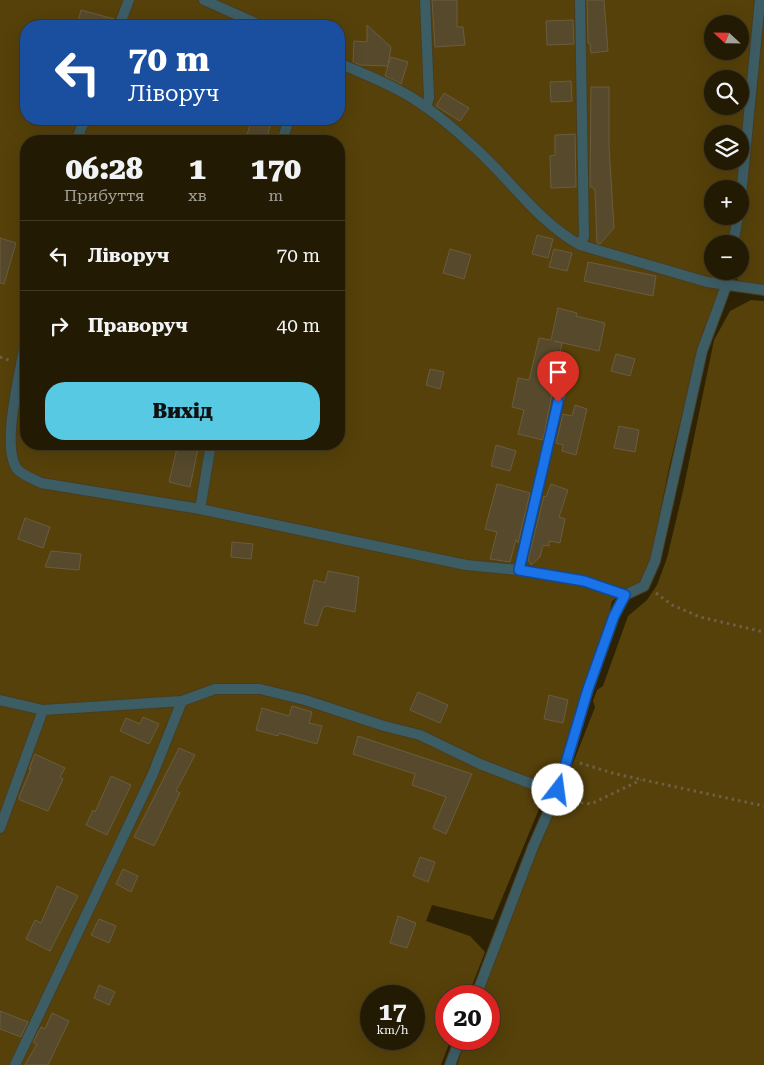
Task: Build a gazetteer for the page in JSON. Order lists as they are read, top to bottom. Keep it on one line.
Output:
{"north":"left","page":{"map_buttons":["+","−"],"turn":["70 m","Ліворуч"],"eta":["06:28","Прибуття","1","хв","170","m"],"list":[{"name":"Ліворуч","value":"70 m"},{"name":"Праворуч","value":"40 m"}],"buttons":"Вихід","speed":"17 km/h","limit":"20"}}
